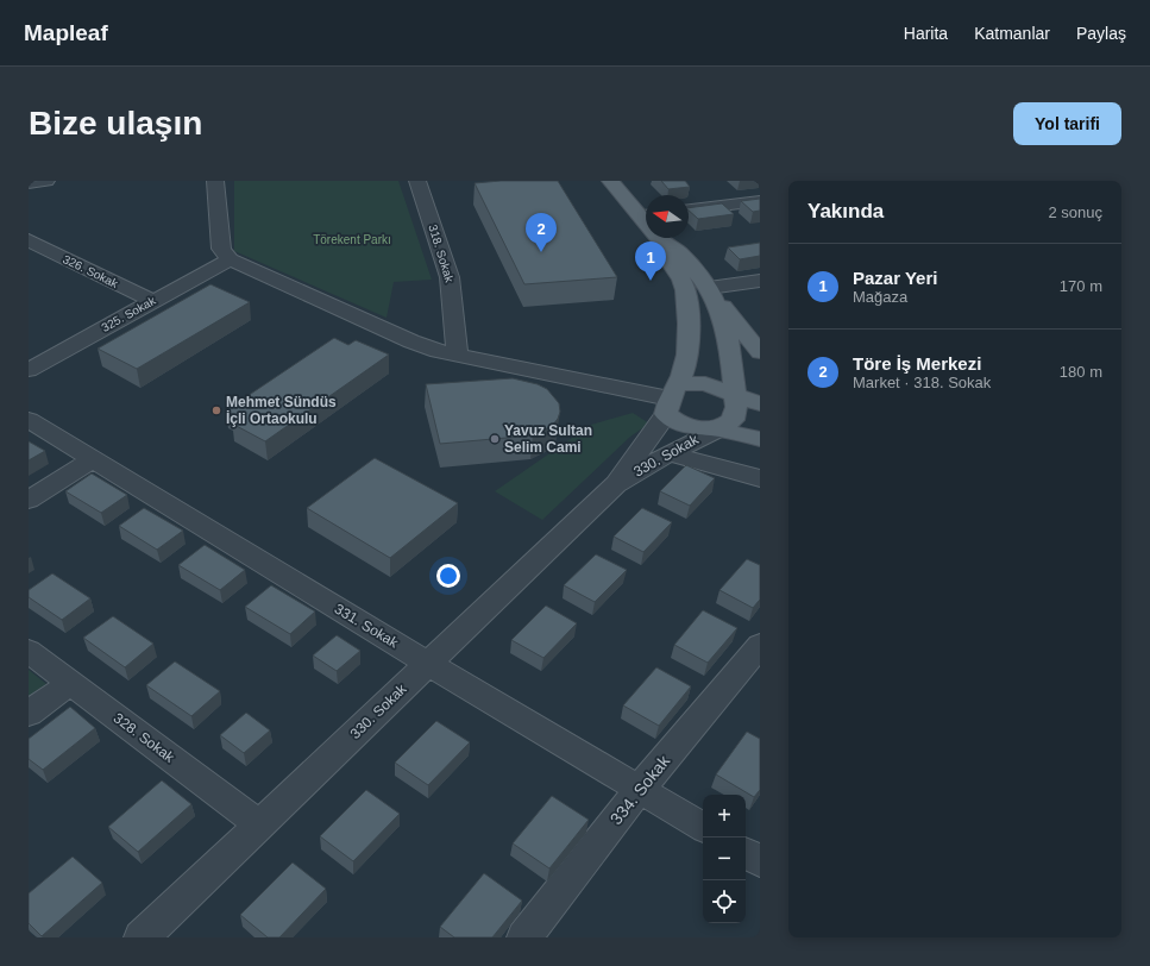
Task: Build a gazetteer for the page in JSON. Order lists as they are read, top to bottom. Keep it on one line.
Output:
{"streets":{"street":["318. Sokak","326. Sokak","325. Sokak","330. Sokak","331. Sokak","328. Sokak","334. Sokak"]},"crossings":[["326. Sokak","325. Sokak"],["330. Sokak","331. Sokak"],["330. Sokak","328. Sokak"],["331. Sokak","334. Sokak"]],"parks":["Törekent Parkı"],"places":["Mehmet Sündüs İçli Ortaokulu","Yavuz Sultan Selim Cami"],"north":"left","page":{"header":"Mapleaf","nav":["Harita","Katmanlar","Paylaş"],"buttons":"Yol tarifi","title":"Bize ulaşın","heading":["Yakında","2 sonuç"],"pins":["2","1"],"list":[{"mark":"1","name":"Pazar Yeri","note":"Mağaza","value":"170 m"},{"mark":"2","name":"Töre İş Merkezi","note":"Market · 318. Sokak","value":"180 m"}],"map_buttons":["+","−"]}}
